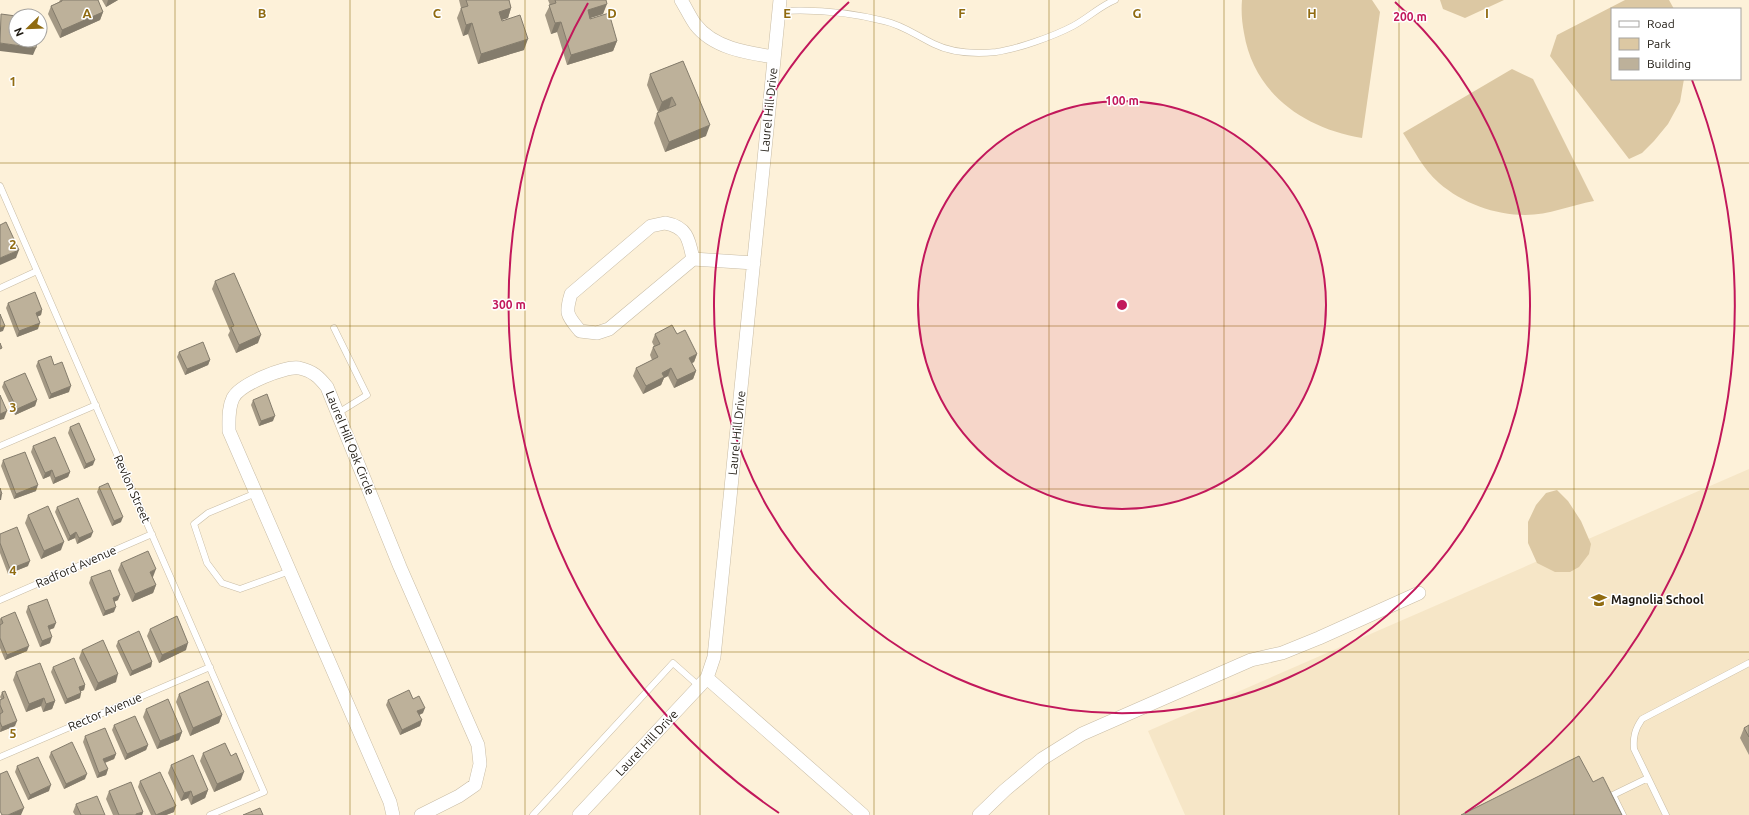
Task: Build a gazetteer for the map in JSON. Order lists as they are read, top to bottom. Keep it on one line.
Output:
{"streets":{"street":["Laurel Hill Drive","Laurel Hill Oak Circle"],"lane":["Revlon Street","Radford Avenue","Rector Avenue"]},"crossings":[["Revlon Street","Radford Avenue"],["Revlon Street","Rector Avenue"]],"places":{"school or university":["Magnolia School"]},"legend":["Road","Park","Building"],"north":"bottom left","grid":{"columns":["A","B","C","D","E","F","G","H","I"],"rows":["1","2","3","4","5"]},"rings":["200 m","100 m","300 m"]}
